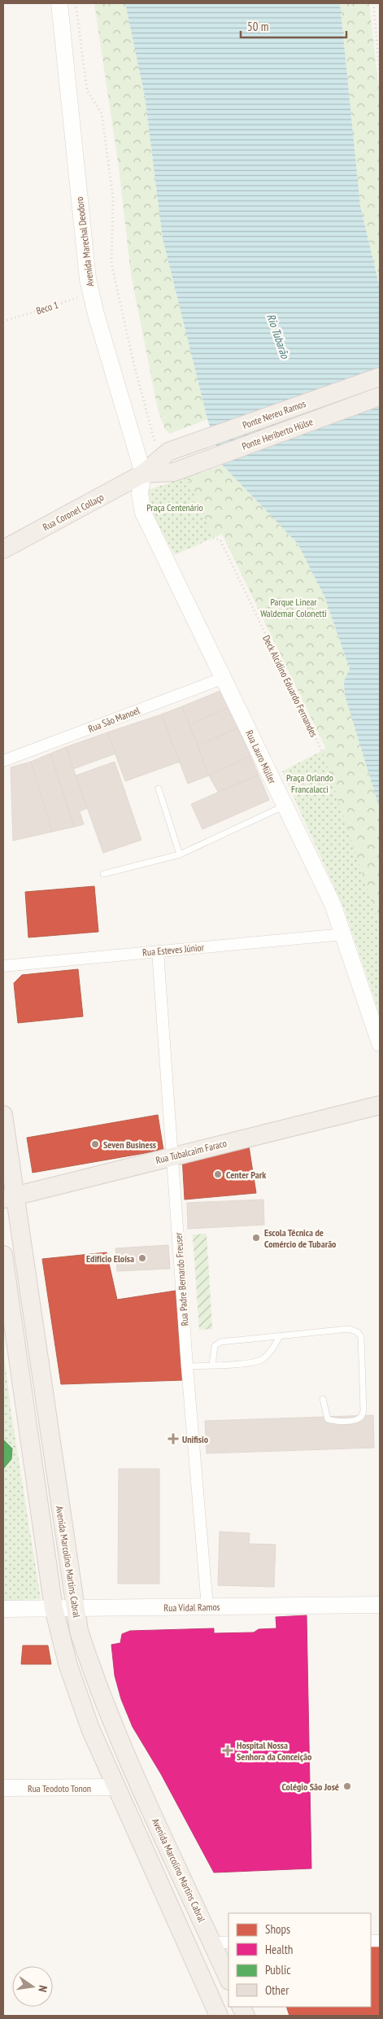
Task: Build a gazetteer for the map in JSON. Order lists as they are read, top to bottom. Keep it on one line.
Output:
{"streets":{"main road":["Avenida Marechal Deodoro","Ponte Nereu Ramos","Ponte Heriberto Hülse","Rua Coronel Collaço","Rua Lauro Müller","Rua Tubalcaim Faraco","Avenida Marcolino Martins Cabral","Rua Vidal Ramos","Rua Teodoto Tonon"],"street":["Rua São Manoel","Rua Esteves Júnior","Rua Padre Bernardo Freuser"],"path":["Beco 1","Deck Alcidino Eduardo Fernandes"]},"crossings":[["Avenida Marechal Deodoro","Beco 1"],["Avenida Marechal Deodoro","Ponte Heriberto Hülse"],["Avenida Marechal Deodoro","Rua Coronel Collaço"],["Avenida Marechal Deodoro","Rua Lauro Müller"],["Ponte Heriberto Hülse","Rua Coronel Collaço"],["Ponte Heriberto Hülse","Rua Lauro Müller"],["Rua Coronel Collaço","Rua Lauro Müller"],["Rua São Manoel","Rua Lauro Müller"],["Rua Lauro Müller","Rua Esteves Júnior"],["Rua Esteves Júnior","Rua Padre Bernardo Freuser"],["Rua Tubalcaim Faraco","Rua Padre Bernardo Freuser"],["Rua Tubalcaim Faraco","Avenida Marcolino Martins Cabral"],["Rua Padre Bernardo Freuser","Rua Vidal Ramos"],["Avenida Marcolino Martins Cabral","Rua Vidal Ramos"],["Avenida Marcolino Martins Cabral","Rua Teodoto Tonon"]],"water":["Rio Tubarão"],"parks":["Praça Centenário","Parque Linear Waldemar Colonetti","Praça Orlando Francalacci"],"places":{"other":["Seven Business","Center Park","Escola Técnica de Comércio de Tubarão","Edifício Eloísa","Colégio São José"],"health":["Unifisio","Hospital Nossa Senhora da Conceição"]},"legend":["Shops","Health","Public","Other"],"scale_bar":"50 m","north":"right"}
